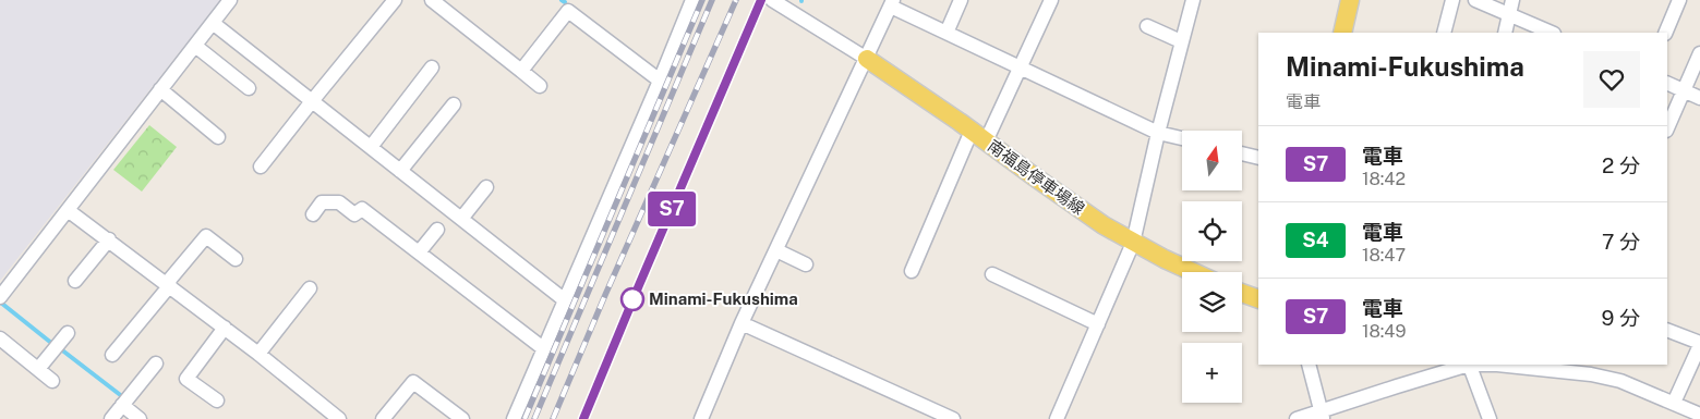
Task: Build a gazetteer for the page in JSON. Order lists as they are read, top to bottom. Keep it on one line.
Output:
{"streets":{"main road":["南福島停車場線"]},"places":["Minami-Fukushima"],"north":"top","page":{"on_map":"S7","heading":["Minami-Fukushima","電車"],"list":[{"mark":"S7","name":"電車","note":"18:42","value":"2 分"},{"mark":"S4","name":"電車","note":"18:47","value":"7 分"},{"mark":"S7","name":"電車","note":"18:49","value":"9 分"}],"map_buttons":"+"}}
